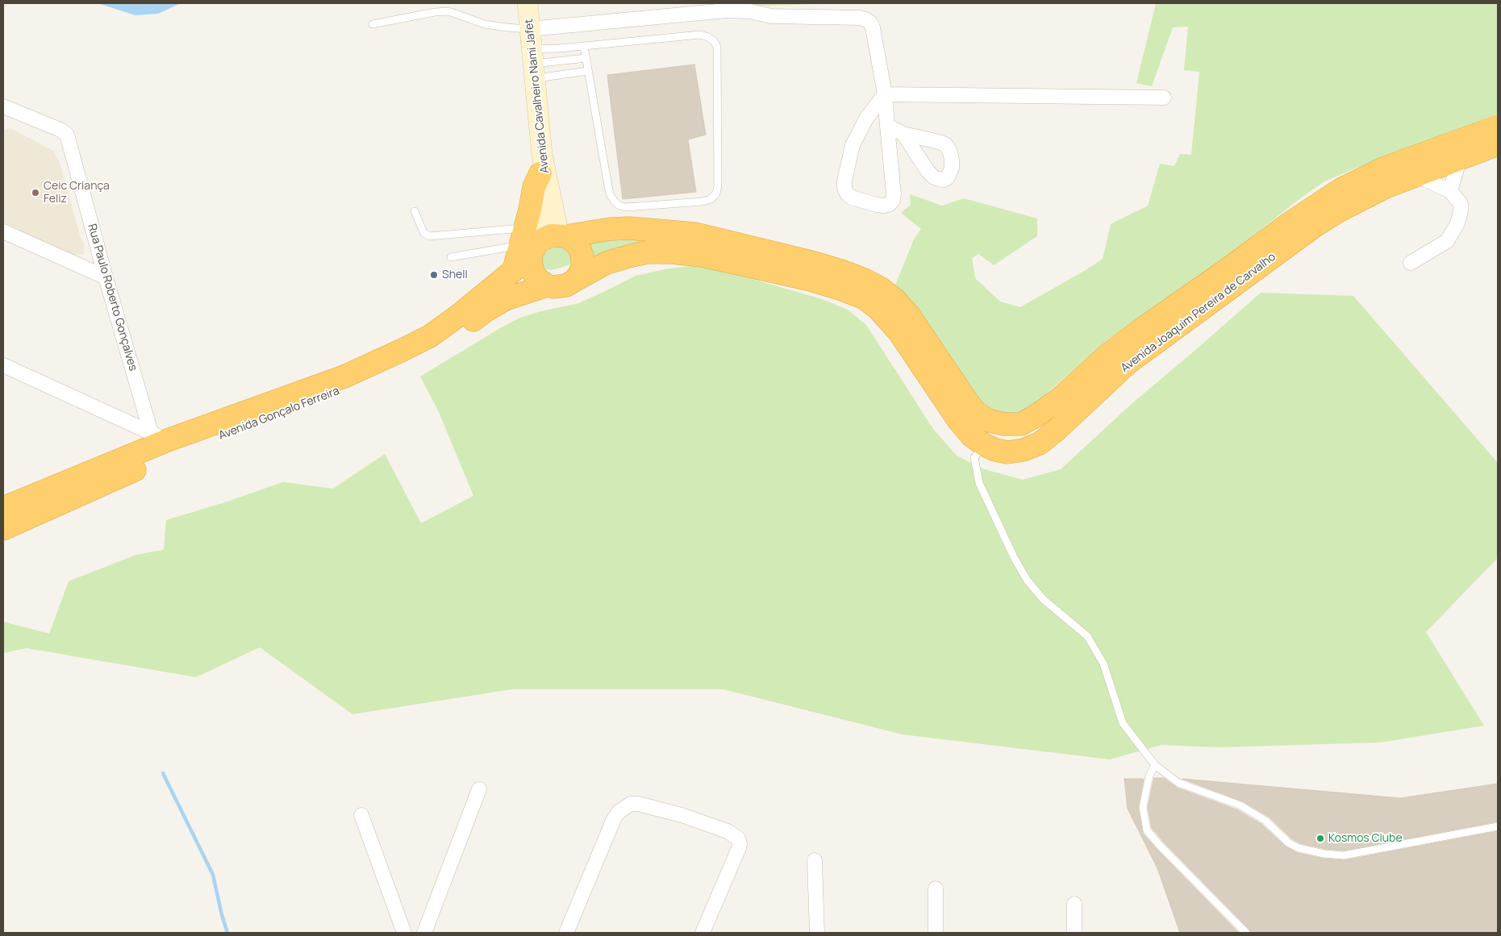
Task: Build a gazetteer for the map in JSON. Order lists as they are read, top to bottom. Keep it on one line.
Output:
{"streets":{"highway":["Avenida Joaquim Pereira de Carvalho","Avenida Gonçalo Ferreira"],"main road":["Avenida Cavalheiro Nami Jafet"],"street":["Rua Paulo Roberto Gonçalves"]},"crossings":[["Avenida Cavalheiro Nami Jafet","Avenida Joaquim Pereira de Carvalho"],["Avenida Cavalheiro Nami Jafet","Avenida Gonçalo Ferreira"],["Rua Paulo Roberto Gonçalves","Avenida Gonçalo Ferreira"],["Avenida Joaquim Pereira de Carvalho","Avenida Gonçalo Ferreira"]],"places":["Ceic Criança Feliz","Shell","Kosmos Clube"]}
